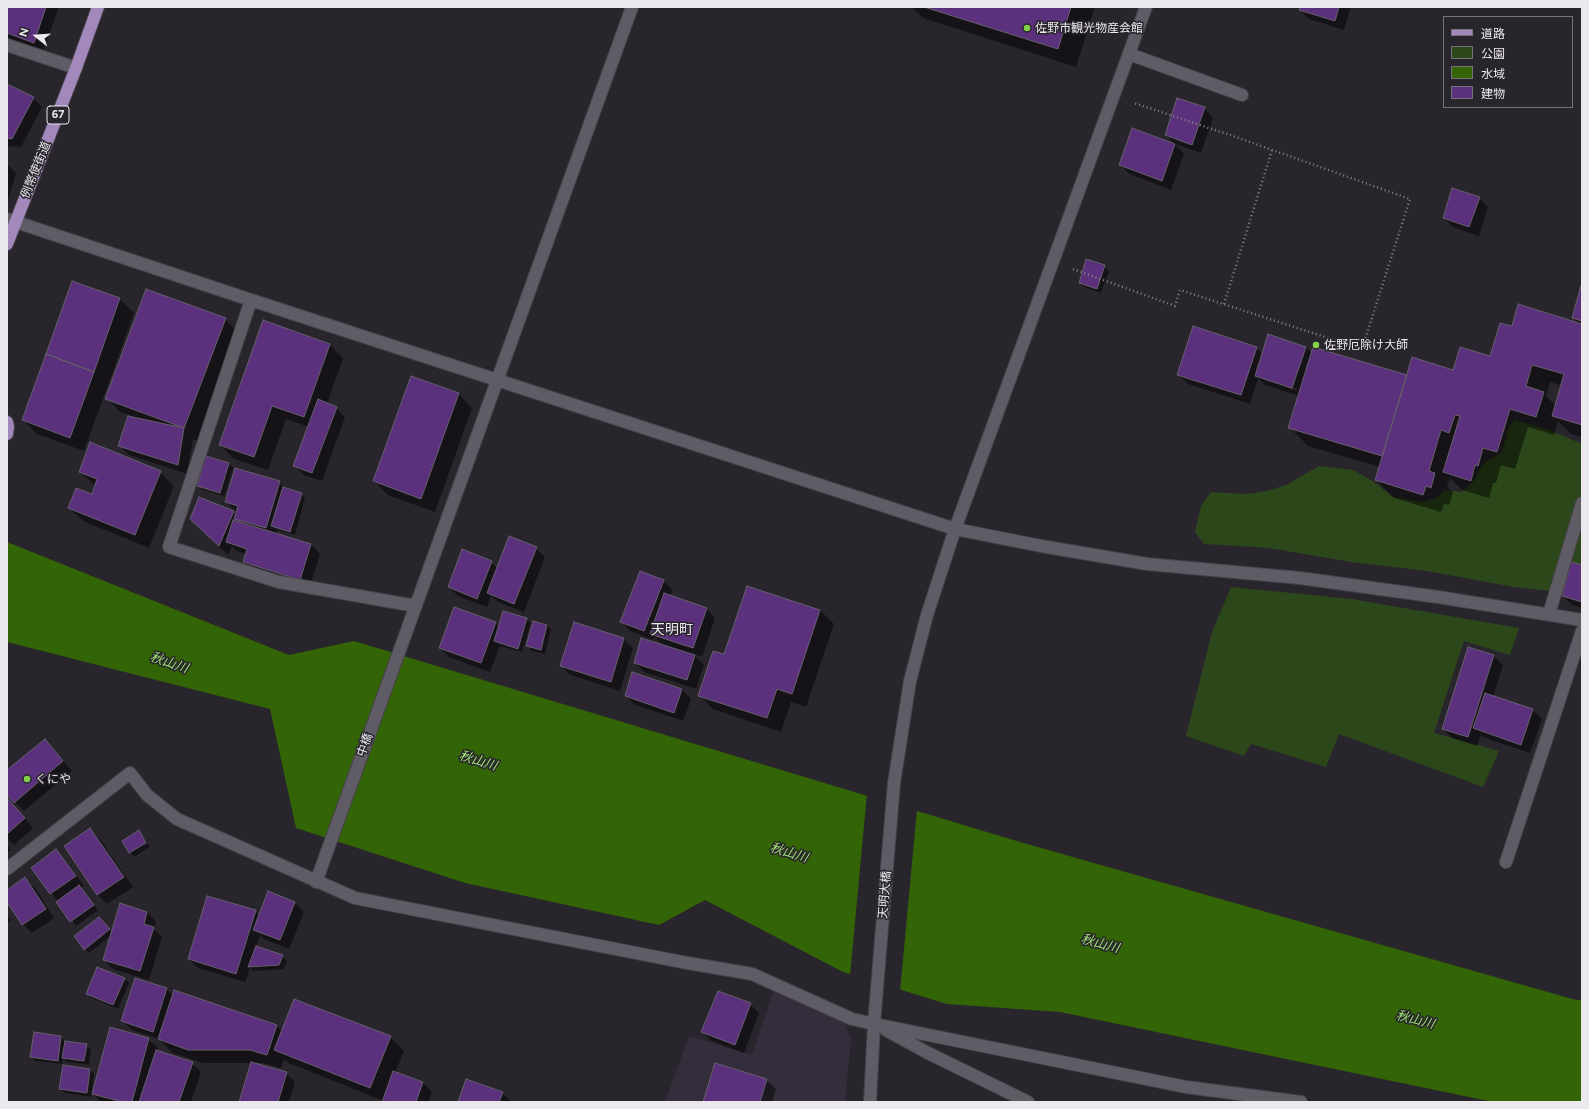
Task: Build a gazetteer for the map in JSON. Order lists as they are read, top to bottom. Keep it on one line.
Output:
{"streets":{"main road":["67","例幣使街道"],"street":["中橋","天明大橋"]},"districts":["天明町"],"water":["秋山川"],"places":["佐野市観光物産会館","佐野厄除け大師","くにや"],"legend":["道路","公園","水域","建物"],"north":"left"}
